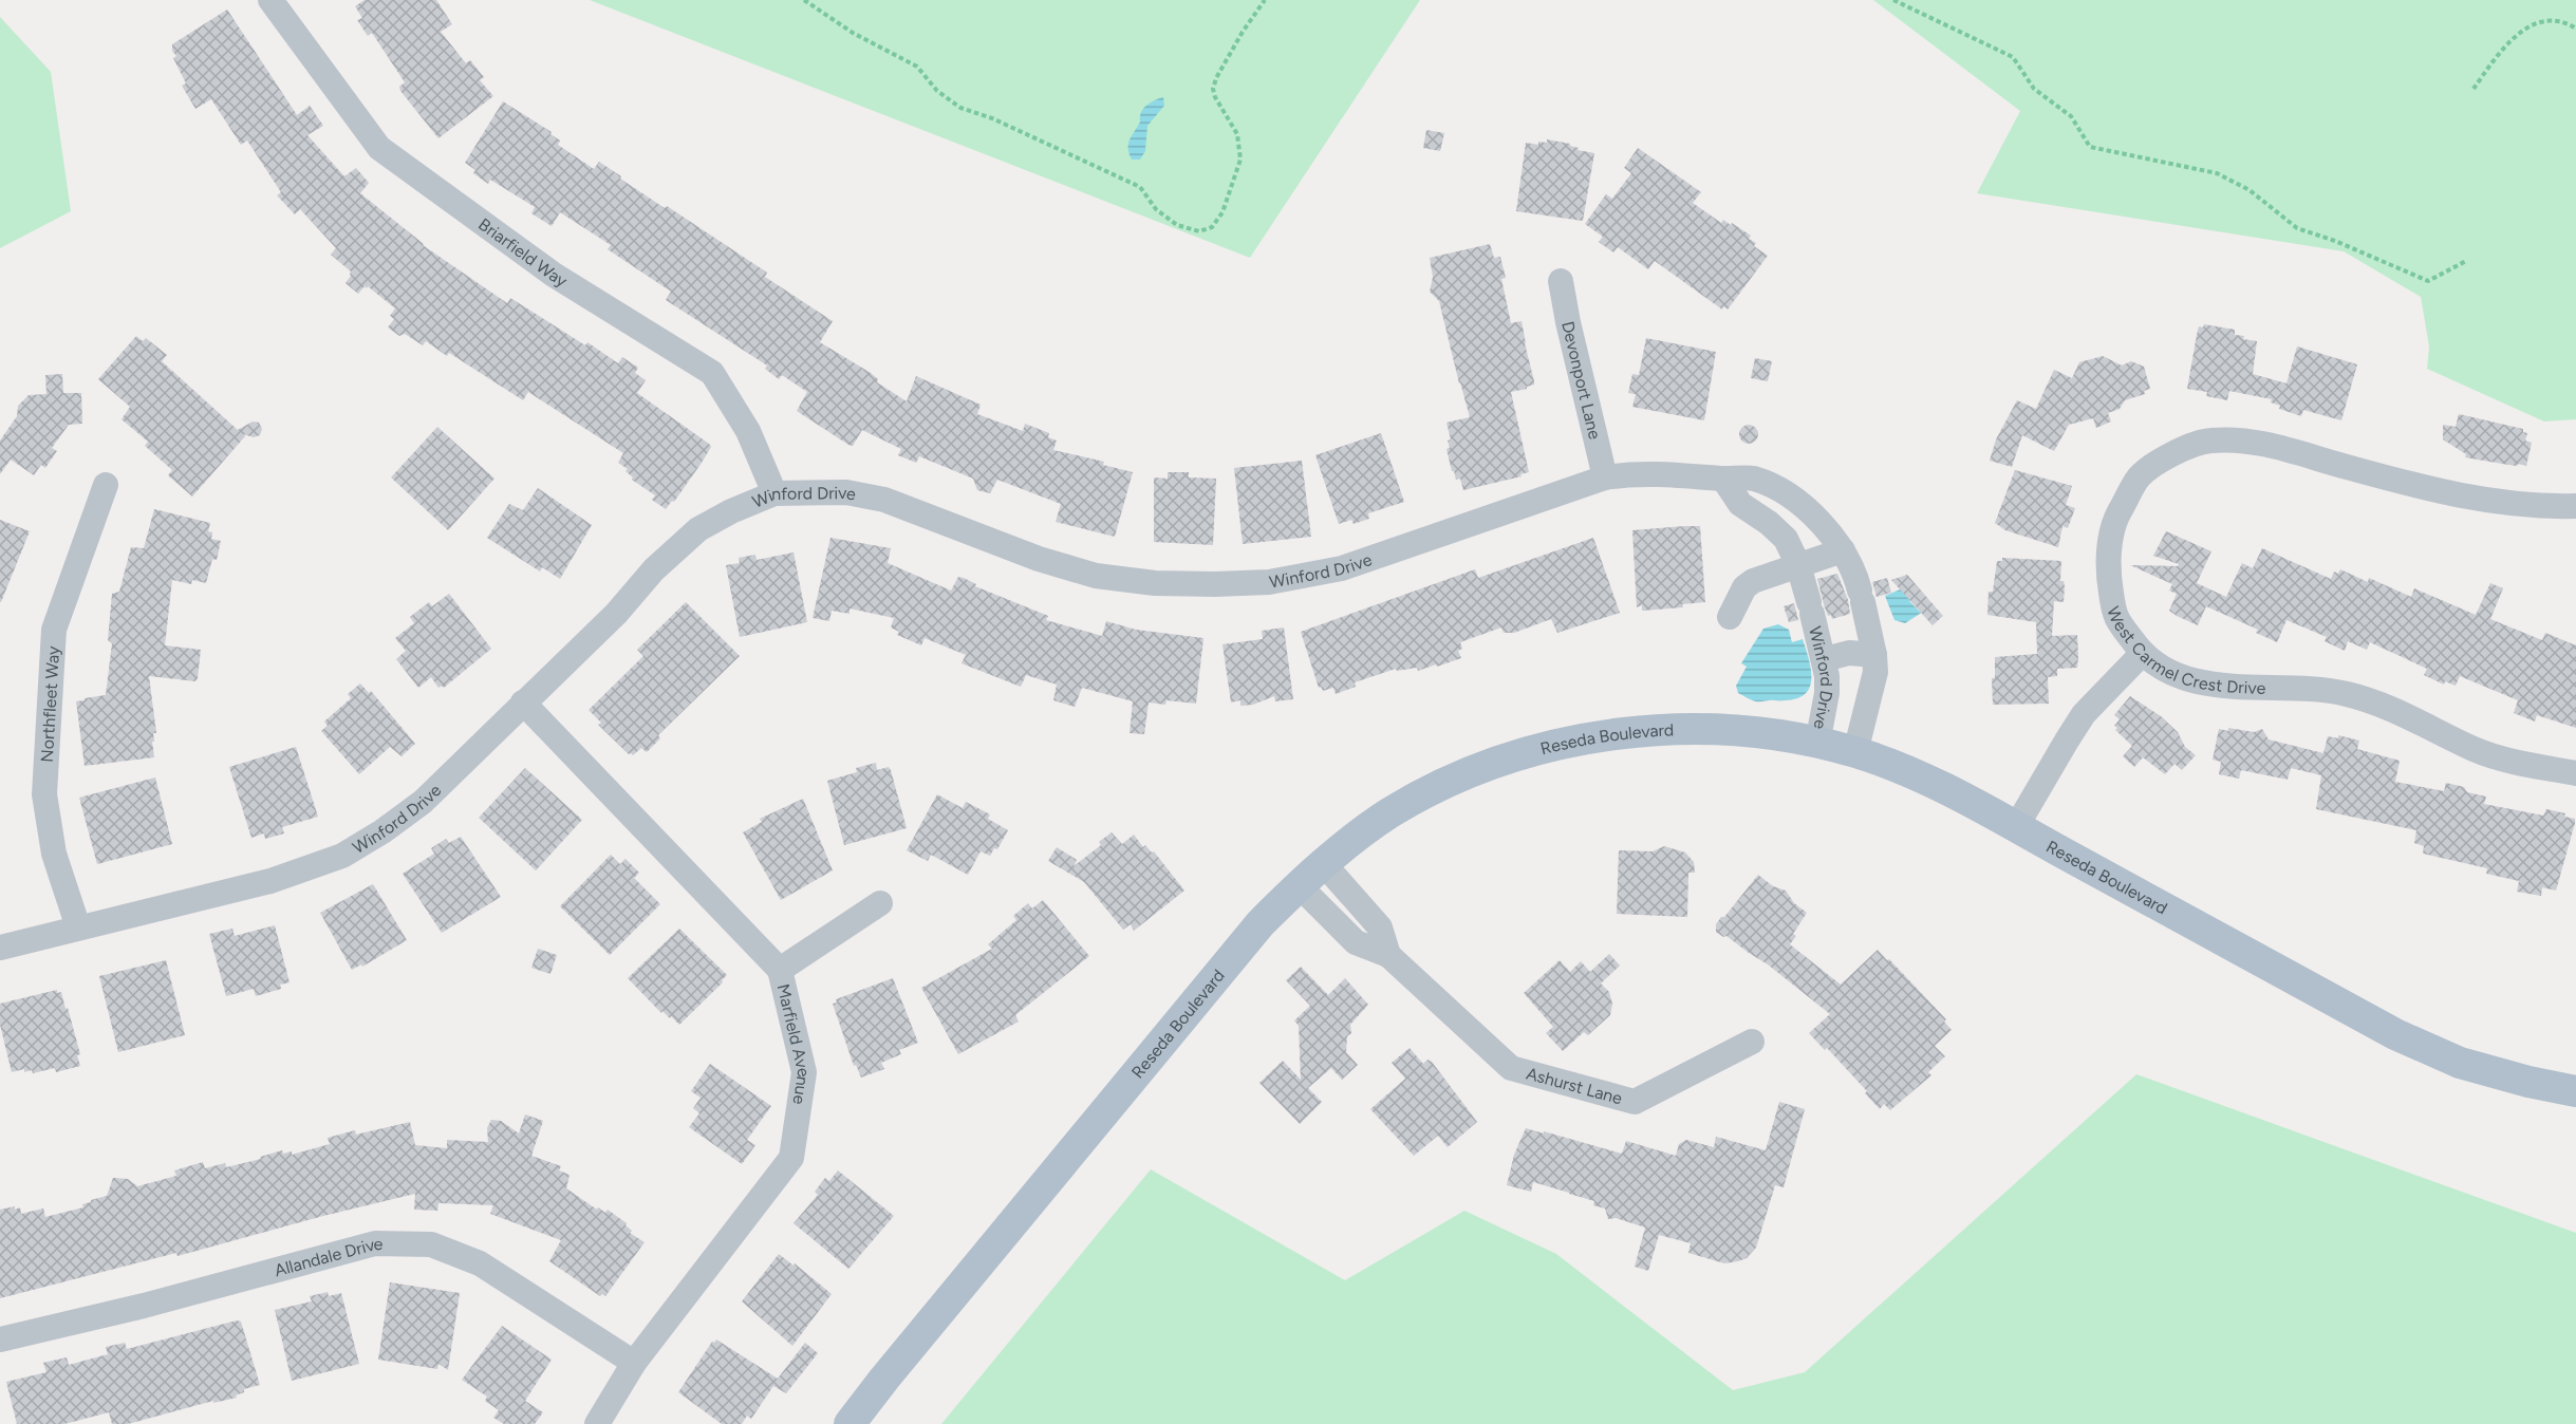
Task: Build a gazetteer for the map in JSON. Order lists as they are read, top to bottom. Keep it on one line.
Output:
{"streets":{"main road":["Reseda Boulevard"],"street":["Briarfield Way","Devonport Lane","Winford Drive","West Carmel Crest Drive","Northfleet Way","Marfield Avenue","Ashurst Lane","Allandale Drive"]},"crossings":[["Briarfield Way","Winford Drive"],["Devonport Lane","Winford Drive"],["Winford Drive","Northfleet Way"],["Winford Drive","Reseda Boulevard"],["Winford Drive","Marfield Avenue"],["Reseda Boulevard","Ashurst Lane"],["Marfield Avenue","Allandale Drive"]]}
